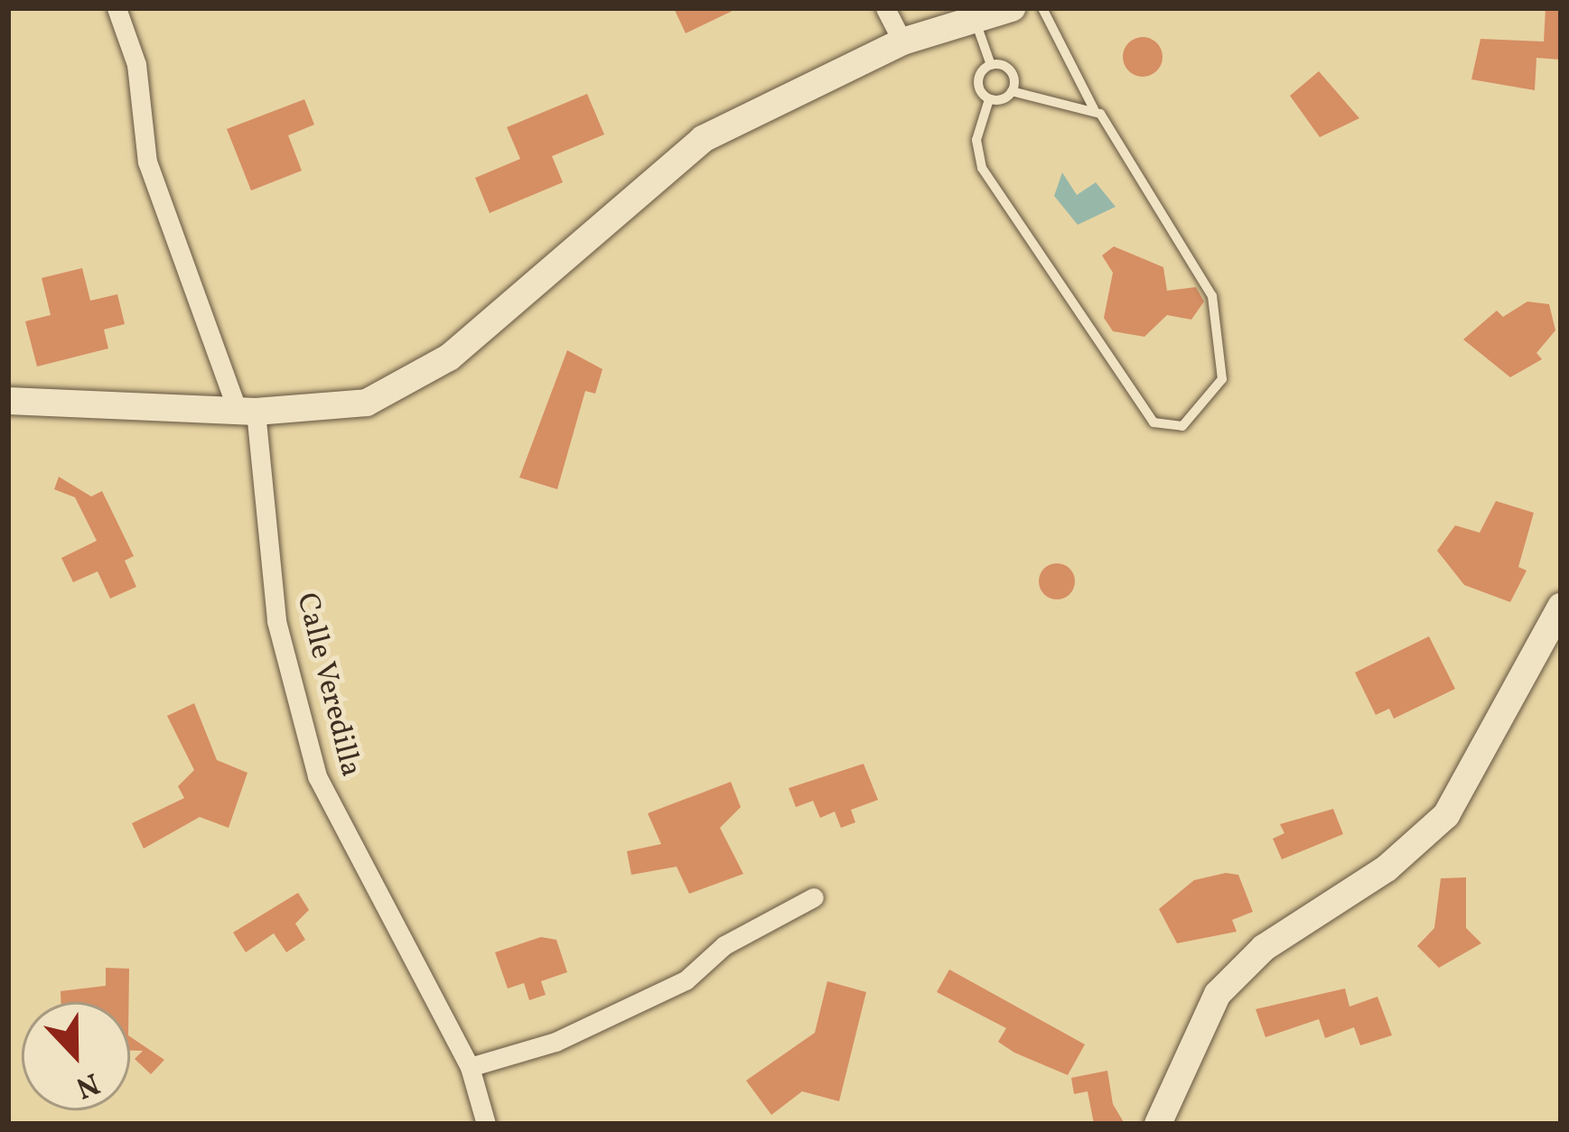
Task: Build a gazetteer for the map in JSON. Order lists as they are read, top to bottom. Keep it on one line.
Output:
{"streets":{"street":["Calle Veredilla"]},"north":"bottom"}
